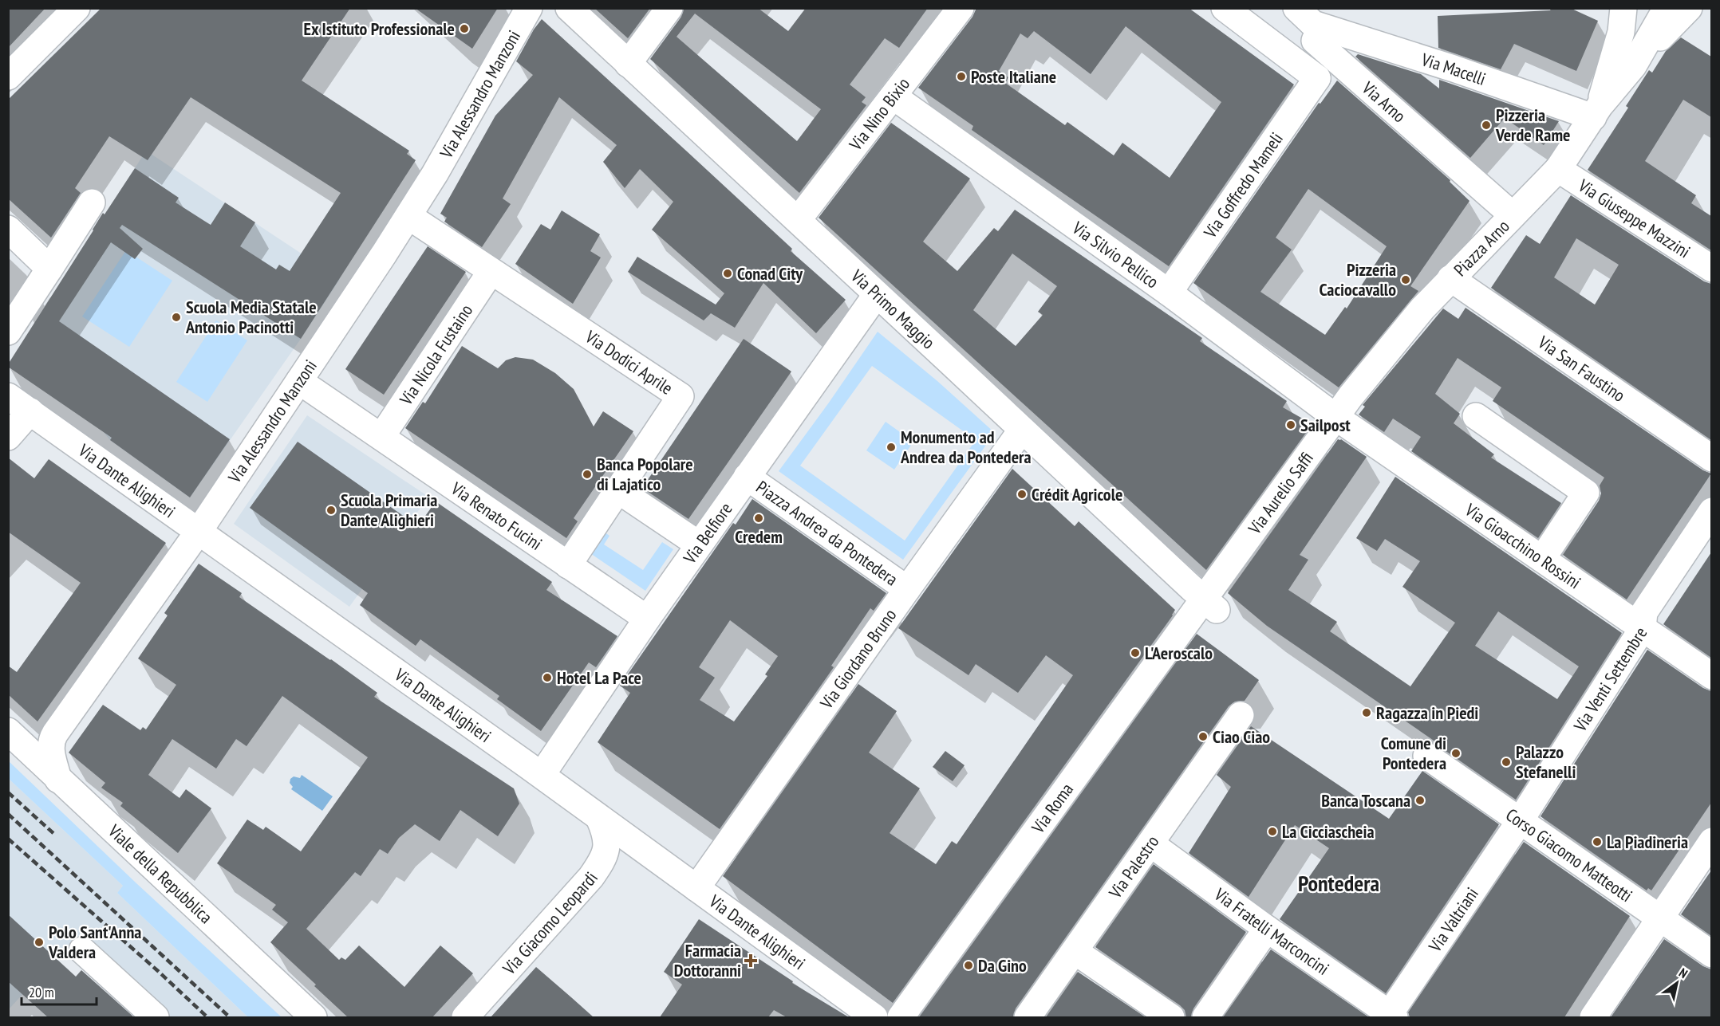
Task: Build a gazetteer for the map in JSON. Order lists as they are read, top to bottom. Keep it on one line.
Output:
{"streets":{"street":["Via Macelli","Via Alessandro Manzoni","Via Arno","Via Nino Bixio","Via Goffredo Mameli","Via Giuseppe Mazzini","Piazza Arno","Via Silvio Pellico","Via Primo Maggio","Via Nicola Fustaino","Via Dodici Aprile","Via San Faustino","Via Dante Alighieri","Via Aurelio Saffi","Via Renato Fucini","Via Belfiore","Piazza Andrea da Pontedera","Via Gioacchino Rossini","Via Giordano Bruno","Via Venti Settembre","Via Roma","Corso Giacomo Matteotti","Via Palestro","Viale della Repubblica","Via Valtriani","Via Giacomo Leopardi","Via Fratelli Marconcini"]},"crossings":[["Via Macelli","Via Arno"],["Via Alessandro Manzoni","Via Dodici Aprile"],["Via Alessandro Manzoni","Via Dante Alighieri"],["Via Alessandro Manzoni","Via Renato Fucini"],["Via Alessandro Manzoni","Viale della Repubblica"],["Via Arno","Piazza Arno"],["Via Nino Bixio","Via Silvio Pellico"],["Via Nino Bixio","Via Primo Maggio"],["Via Goffredo Mameli","Via Silvio Pellico"],["Via Giuseppe Mazzini","Piazza Arno"],["Piazza Arno","Via San Faustino"],["Piazza Arno","Via Aurelio Saffi"],["Via Silvio Pellico","Via Aurelio Saffi"],["Via Silvio Pellico","Via Gioacchino Rossini"],["Via Primo Maggio","Via Aurelio Saffi"],["Via Primo Maggio","Via Belfiore"],["Via Primo Maggio","Via Giordano Bruno"],["Via Primo Maggio","Via Roma"],["Via Nicola Fustaino","Via Dodici Aprile"],["Via Nicola Fustaino","Via Renato Fucini"],["Via Dodici Aprile","Via Renato Fucini"],["Via San Faustino","Via Aurelio Saffi"],["Via Dante Alighieri","Via Belfiore"],["Via Dante Alighieri","Via Giordano Bruno"],["Via Dante Alighieri","Via Giacomo Leopardi"],["Via Aurelio Saffi","Via Gioacchino Rossini"],["Via Aurelio Saffi","Via Roma"],["Via Renato Fucini","Via Belfiore"],["Via Belfiore","Piazza Andrea da Pontedera"],["Piazza Andrea da Pontedera","Via Giordano Bruno"],["Via Gioacchino Rossini","Via Venti Settembre"],["Via Venti Settembre","Corso Giacomo Matteotti"],["Via Venti Settembre","Via Valtriani"],["Corso Giacomo Matteotti","Via Valtriani"],["Via Palestro","Via Fratelli Marconcini"],["Via Valtriani","Via Fratelli Marconcini"]],"districts":["Pontedera"],"places":{"other":["Ex Istituto Professionale","Poste Italiane","Pizzeria Verde Rame","Conad City","Pizzeria Caciocavallo","Scuola Media Statale Antonio Pacinotti","Sailpost","Monumento ad Andrea da Pontedera","Banca Popolare di Lajatico","Crédit Agricole","Scuola Primaria Dante Alighieri","Credem","L'Aeroscalo","Hotel La Pace","Ragazza in Piedi","Ciao Ciao","Comune di Pontedera","Palazzo Stefanelli","Banca Toscana","La Cicciascheia","La Piadineria","Polo Sant'Anna Valdera","Da Gino"],"health":["Farmacia Dottoranni"]},"scale_bar":"20 m","north":"top right"}
